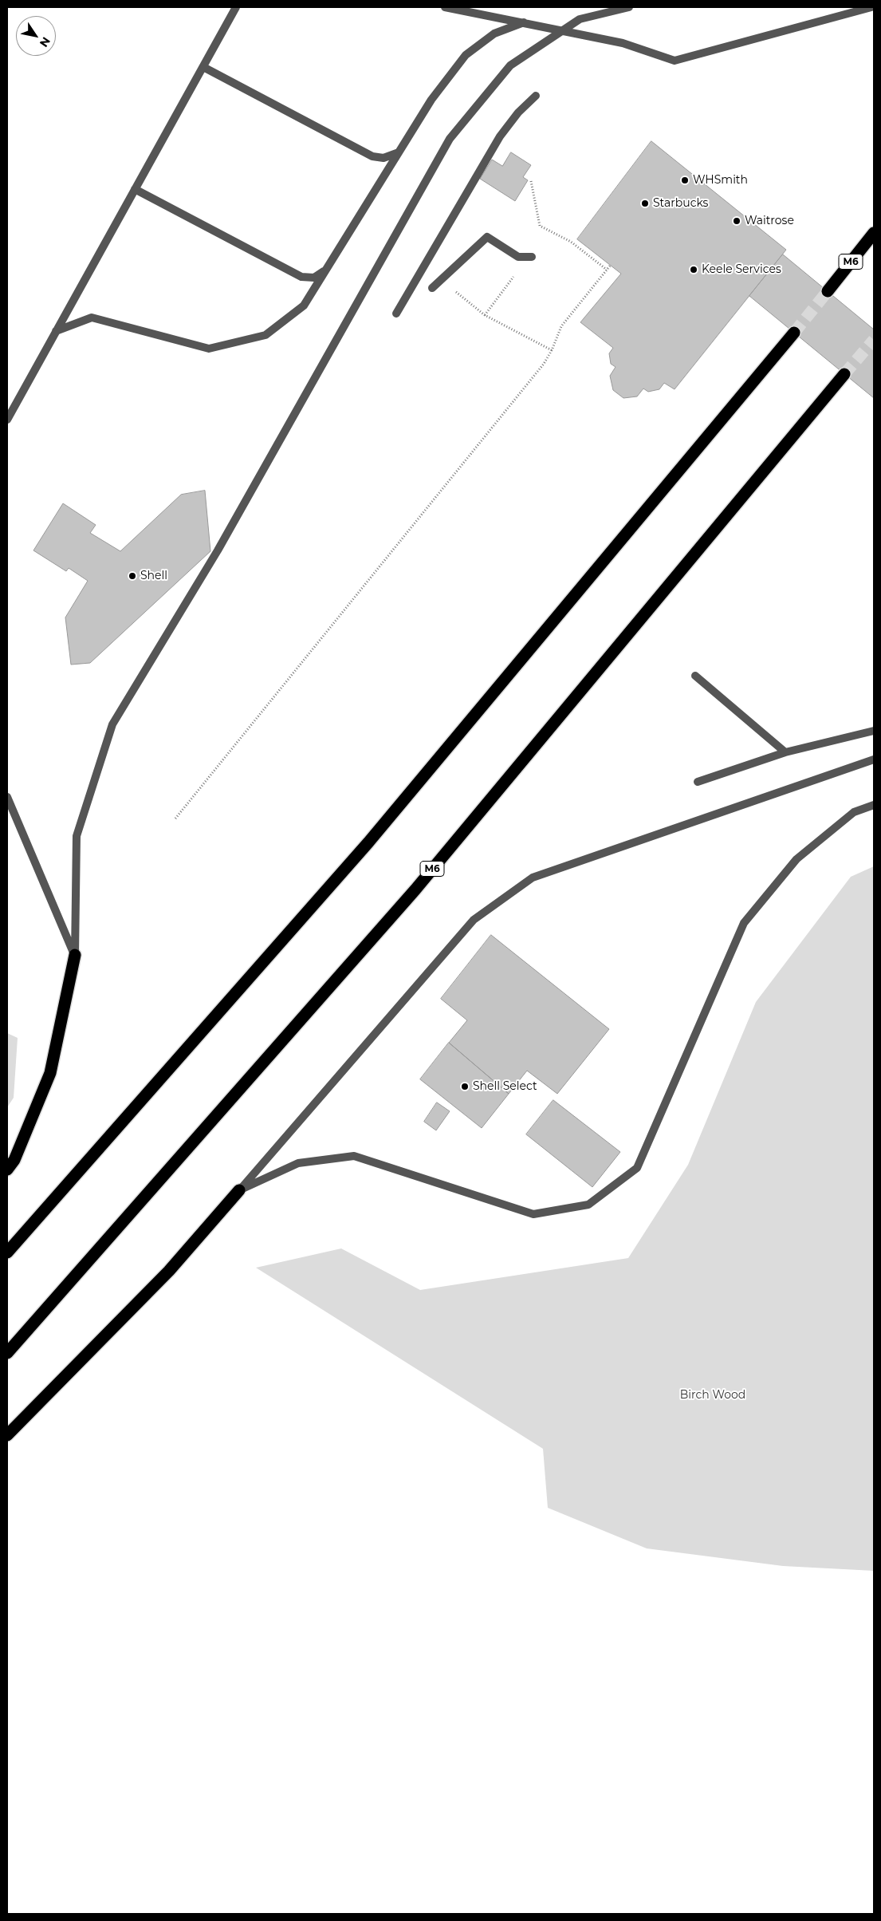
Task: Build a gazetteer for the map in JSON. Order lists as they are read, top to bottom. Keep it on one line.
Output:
{"streets":{"highway":["M6"]},"parks":["Birch Wood"],"places":["WHSmith","Starbucks","Waitrose","Keele Services","Shell","Shell Select"],"north":"bottom right"}
